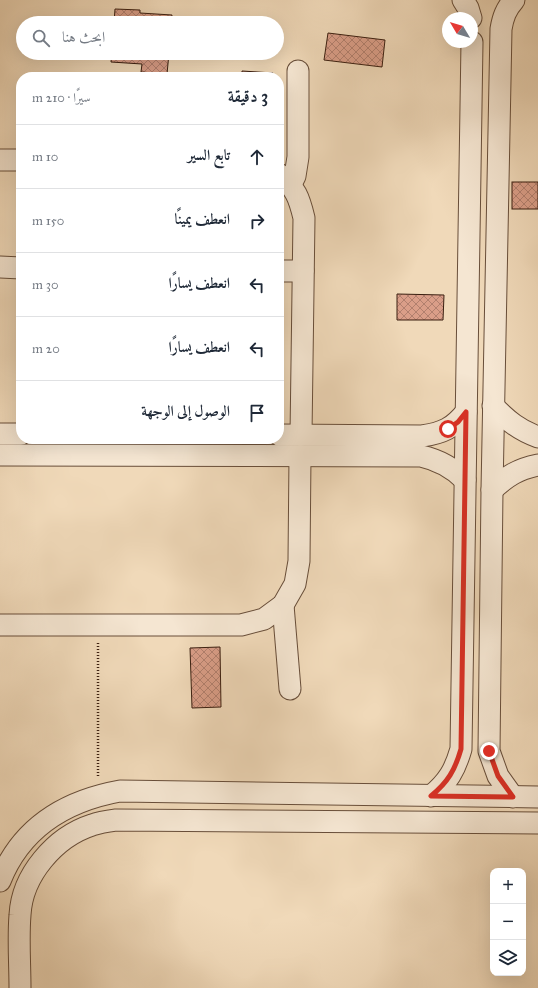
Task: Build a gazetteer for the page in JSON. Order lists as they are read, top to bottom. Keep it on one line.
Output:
{"north":"top left","page":{"search":"ابحث هنا","heading":["3 دقيقة","سيرًا · 210 m"],"list":[["تابع السير","10 m"],["انعطف يمينًا","150 m"],["انعطف يسارًا","30 m"],["انعطف يسارًا","20 m"],"الوصول إلى الوجهة"],"map_buttons":["+","−"]}}
